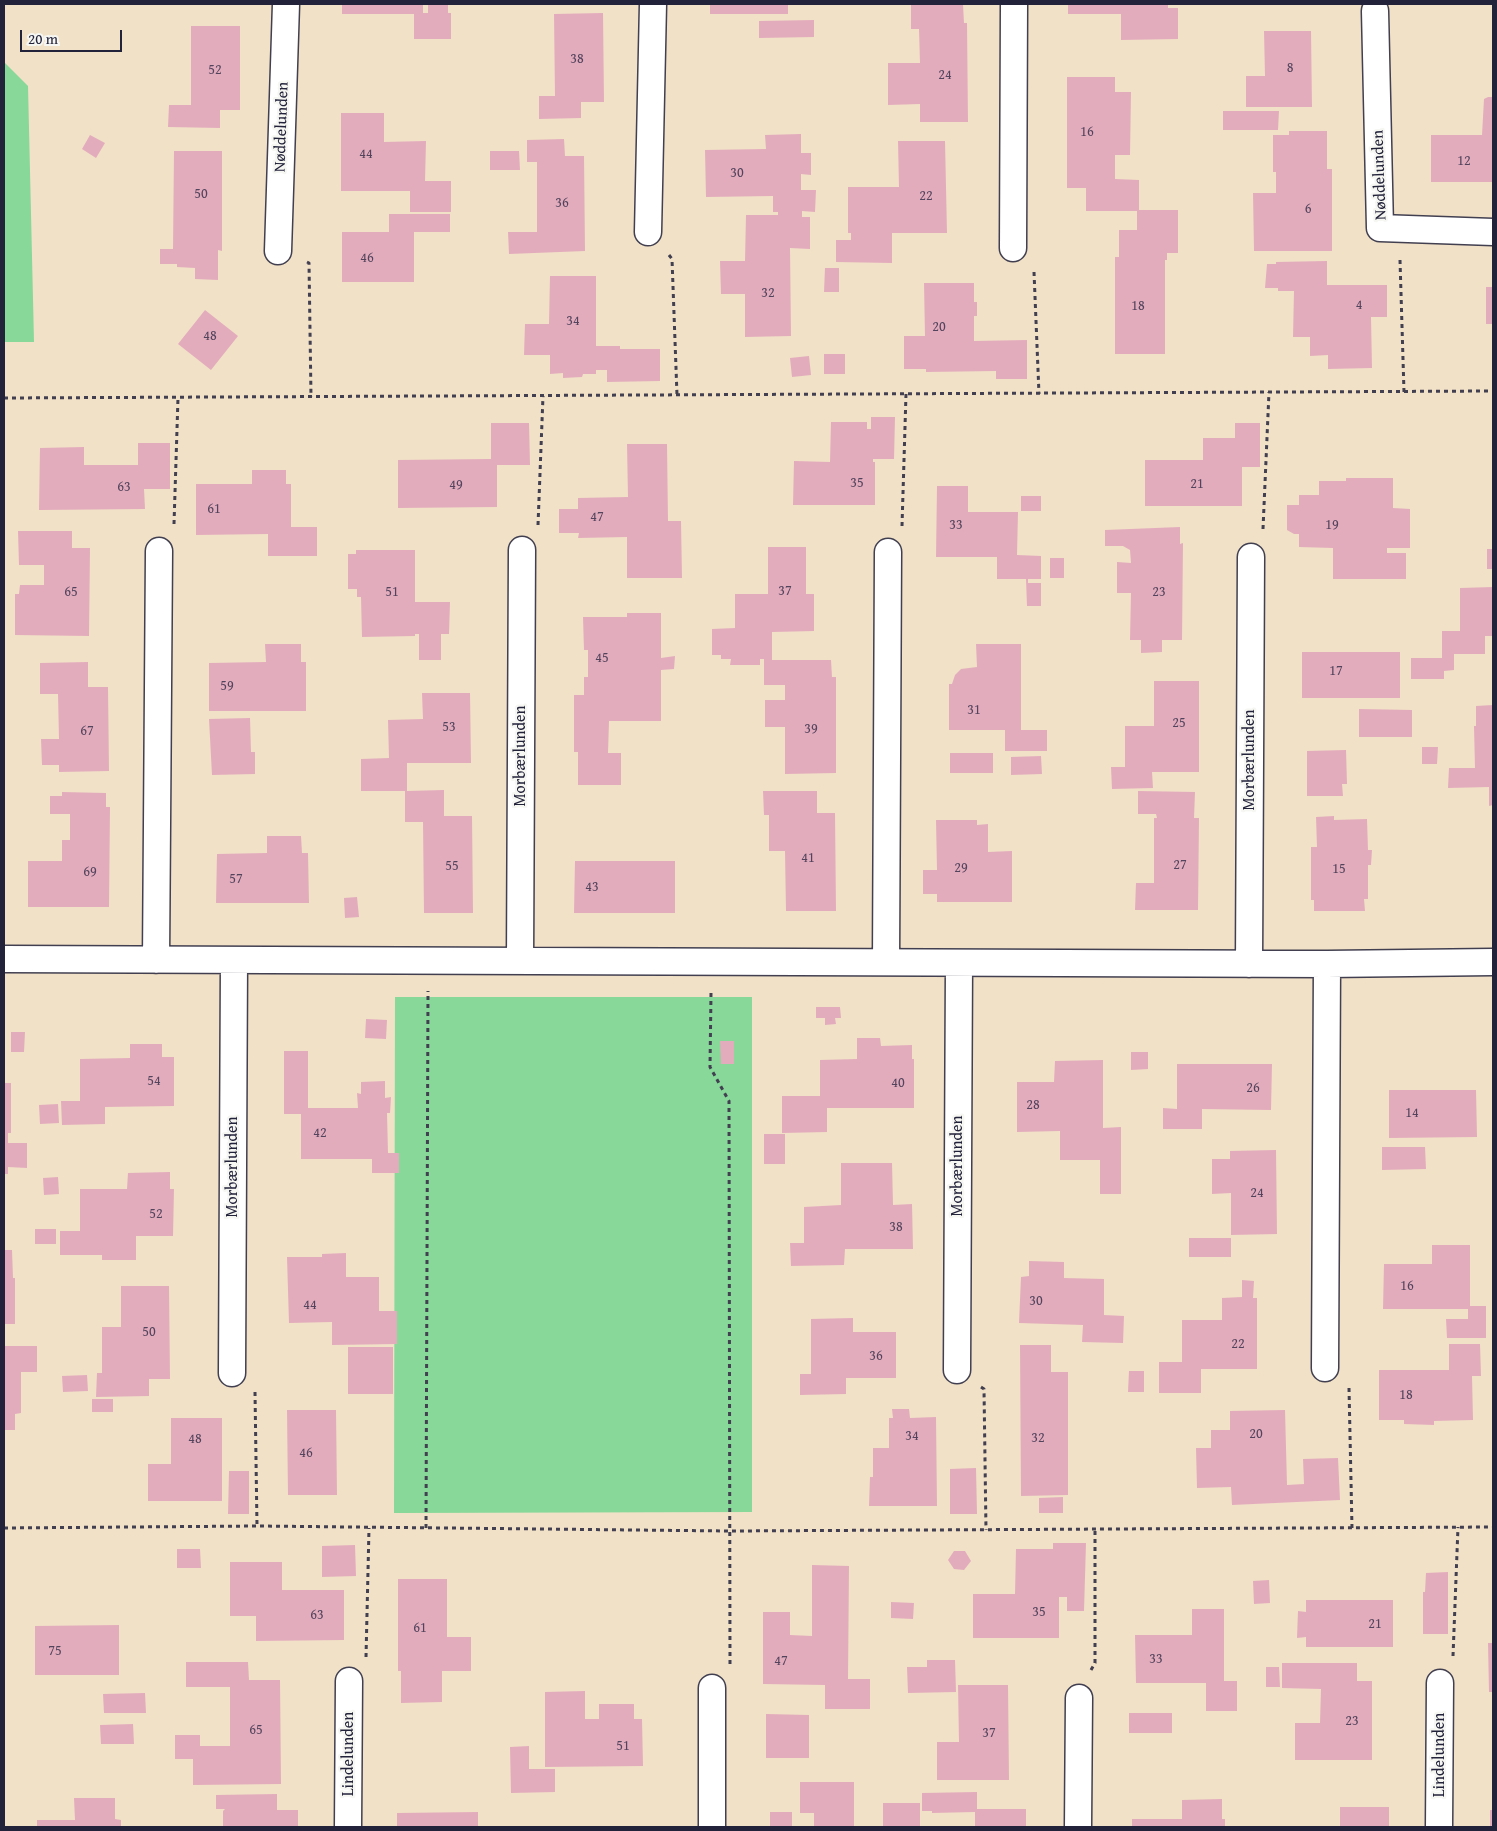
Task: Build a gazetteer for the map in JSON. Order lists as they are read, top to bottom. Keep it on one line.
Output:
{"streets":{"street":["Nøddelunden","Morbærlunden","Lindelunden"]},"house_numbers":["38","8","52","24","16","44","12","30","50","22","36","6","46","32","4","18","34","20","48","35","21","49","63","61","47","33","19","37","65","51","23","45","17","59","31","25","53","39","67","41","27","55","29","15","69","57","43","54","40","26","28","14","42","24","52","38","16","30","44","50","22","36","18","20","34","32","48","46","35","63","21","61","75","33","47","23","65","37","51"],"scale_bar":"20 m"}
